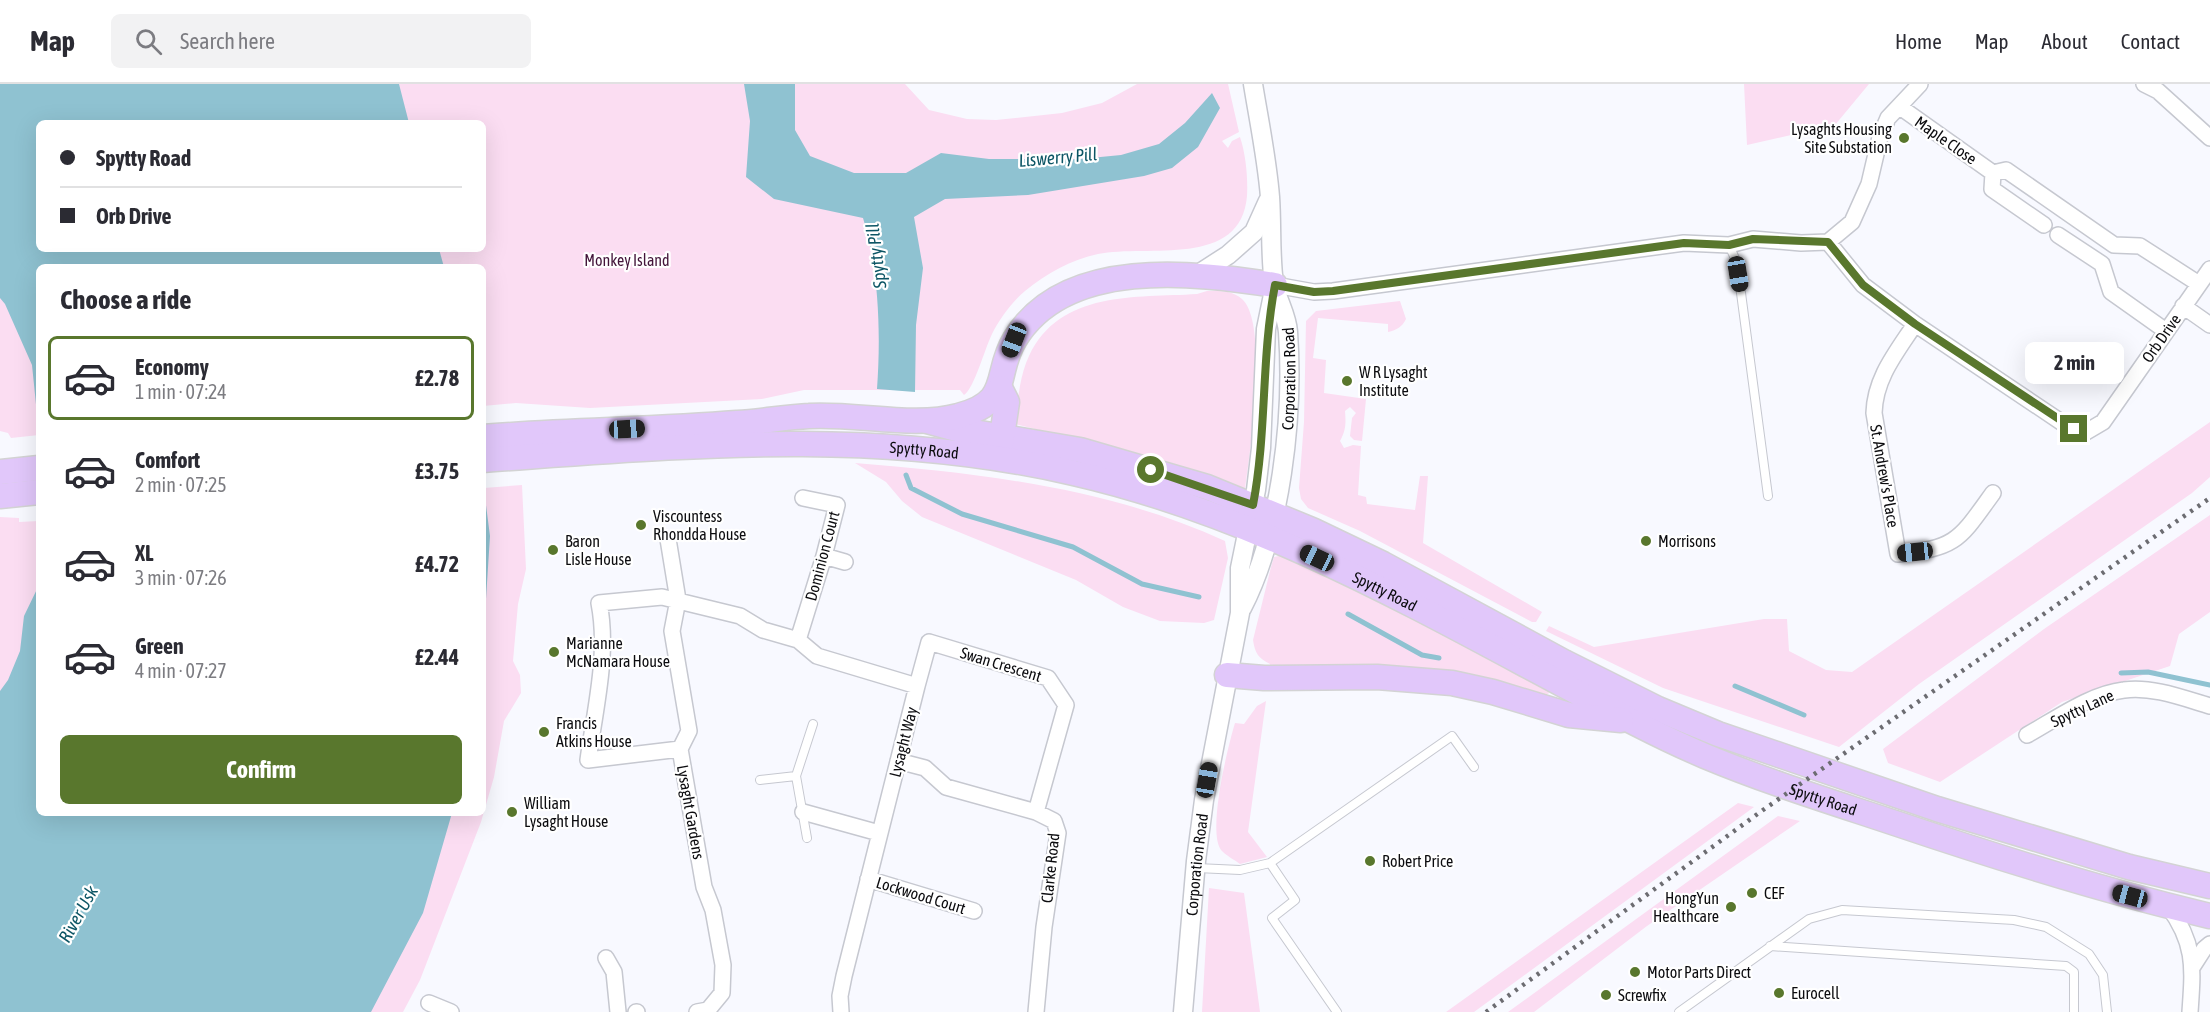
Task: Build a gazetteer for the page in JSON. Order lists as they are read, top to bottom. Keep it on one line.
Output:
{"streets":{"main road":["Spytty Road"],"street":["Maple Close","Orb Drive","Corporation Road","St. Andrew's Place","Dominion Court","Swan Crescent","Spytty Lane","Lysaght Way","Lysaght Gardens","Clarke Road","Lockwood Court"]},"crossings":[["Maple Close","Orb Drive"],["Orb Drive","St. Andrew's Place"],["Corporation Road","Spytty Road"],["Dominion Court","Lysaght Way"],["Swan Crescent","Lysaght Way"],["Swan Crescent","Clarke Road"],["Lysaght Way","Lysaght Gardens"],["Lysaght Way","Clarke Road"],["Lysaght Way","Lockwood Court"]],"water":["Liswerry Pill","Spytty Pill","River Usk"],"parks":["Monkey Island"],"places":["Lysaghts Housing Site Substation","W R Lysaght Institute","Viscountess Rhondda House","Morrisons","Baron Lisle House","Marianne McNamara House","Francis Atkins House","William Lysaght House","Robert Price","CEF","HongYun Healthcare","Motor Parts Direct","Eurocell","Screwfix"],"page":{"header":"Map","search":"Search here","nav":["Home","Map","About","Contact"],"banner":["Spytty Road","Orb Drive"],"heading":"Choose a ride","list":[{"name":"Economy","note":"1 min · 07:24","value":"£2.78"},{"name":"Comfort","note":"2 min · 07:25","value":"£3.75"},{"name":"XL","note":"3 min · 07:26","value":"£4.72"},{"name":"Green","note":"4 min · 07:27","value":"£2.44"}],"bubble":"2 min","buttons":"Confirm"}}
